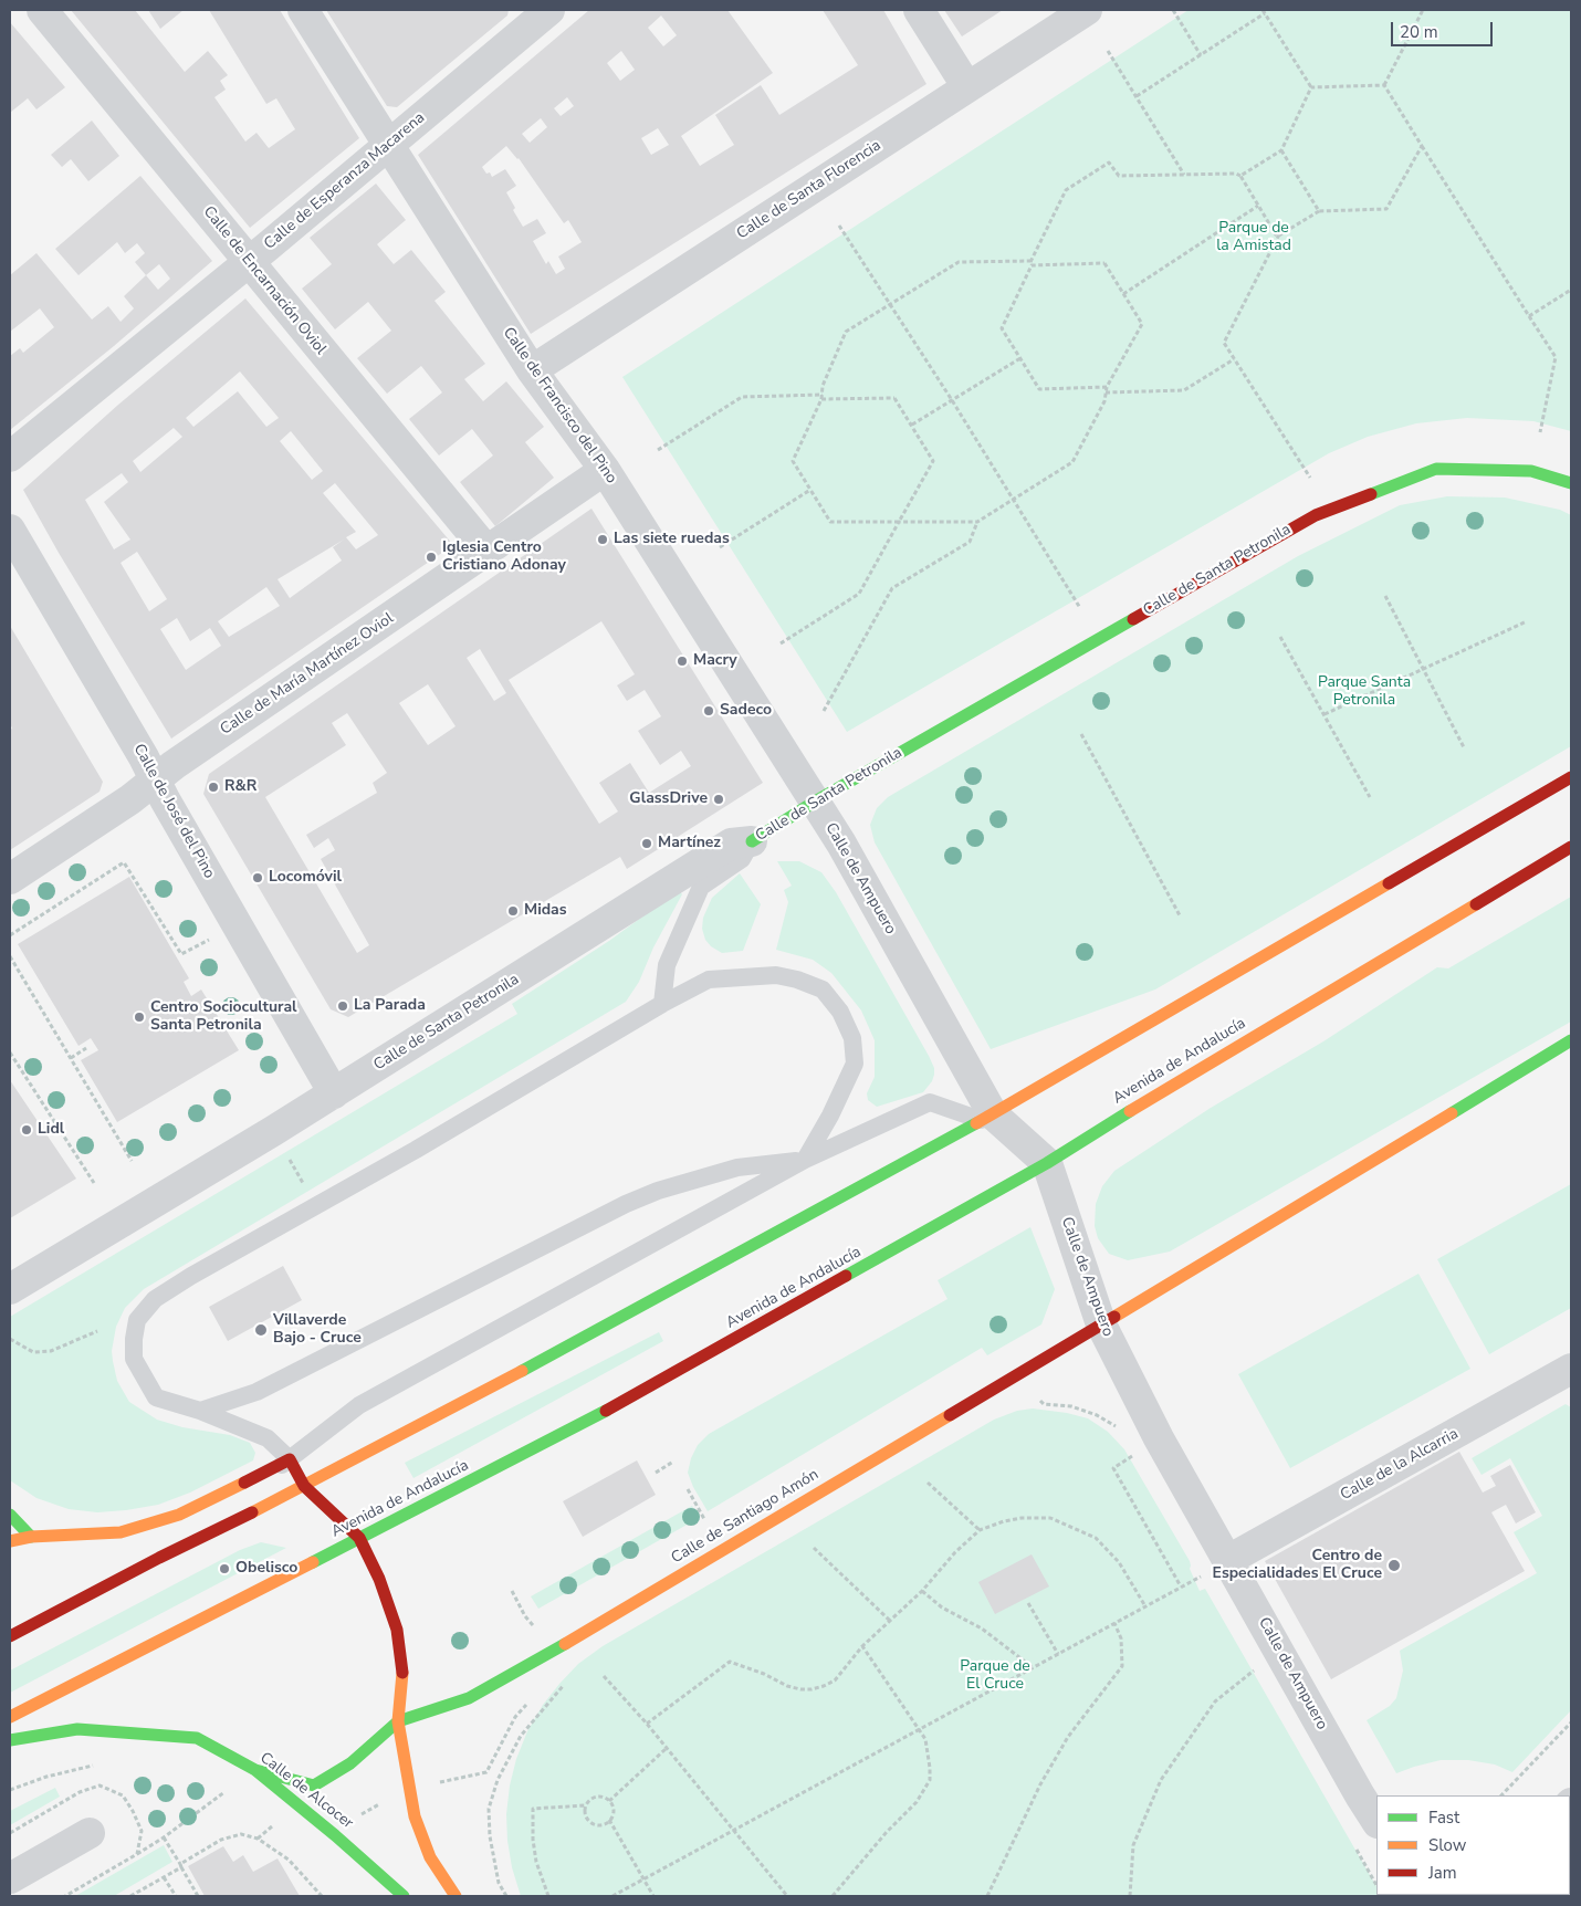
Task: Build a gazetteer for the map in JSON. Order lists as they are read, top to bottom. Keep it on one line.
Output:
{"streets":{"main road":["Calle de Santa Petronila","Avenida de Andalucía","Calle de Santiago Amón","Calle de Alcocer"],"street":["Calle de Esperanza Macarena","Calle de Santa Florencia","Calle de Encarnación Oviol","Calle de Francisco del Pino","Calle de María Martínez Oviol","Calle de José del Pino","Calle de Ampuero","Calle de la Alcarria"]},"crossings":[["Calle de Esperanza Macarena","Calle de Encarnación Oviol"],["Calle de Esperanza Macarena","Calle de Francisco del Pino"],["Calle de Santa Florencia","Calle de Francisco del Pino"],["Calle de Encarnación Oviol","Calle de María Martínez Oviol"],["Calle de Francisco del Pino","Calle de Santa Petronila"],["Calle de Francisco del Pino","Calle de María Martínez Oviol"],["Calle de Francisco del Pino","Calle de Ampuero"],["Calle de Santa Petronila","Calle de José del Pino"],["Calle de Santa Petronila","Calle de Ampuero"],["Calle de María Martínez Oviol","Calle de José del Pino"],["Calle de Ampuero","Avenida de Andalucía"],["Calle de Ampuero","Calle de la Alcarria"],["Calle de Ampuero","Calle de Santiago Amón"]],"parks":["Parque de la Amistad","Parque Santa Petronila","Parque de El Cruce"],"places":["Las siete ruedas","Iglesia Centro Cristiano Adonay","Macry","Sadeco","R&R","GlassDrive","Martínez","Locomóvil","Midas","La Parada","Centro Sociocultural Santa Petronila","Lidl","Villaverde Bajo - Cruce","Centro de Especialidades El Cruce","Obelisco"],"legend":["Fast","Slow","Jam"],"scale_bar":"20 m"}
